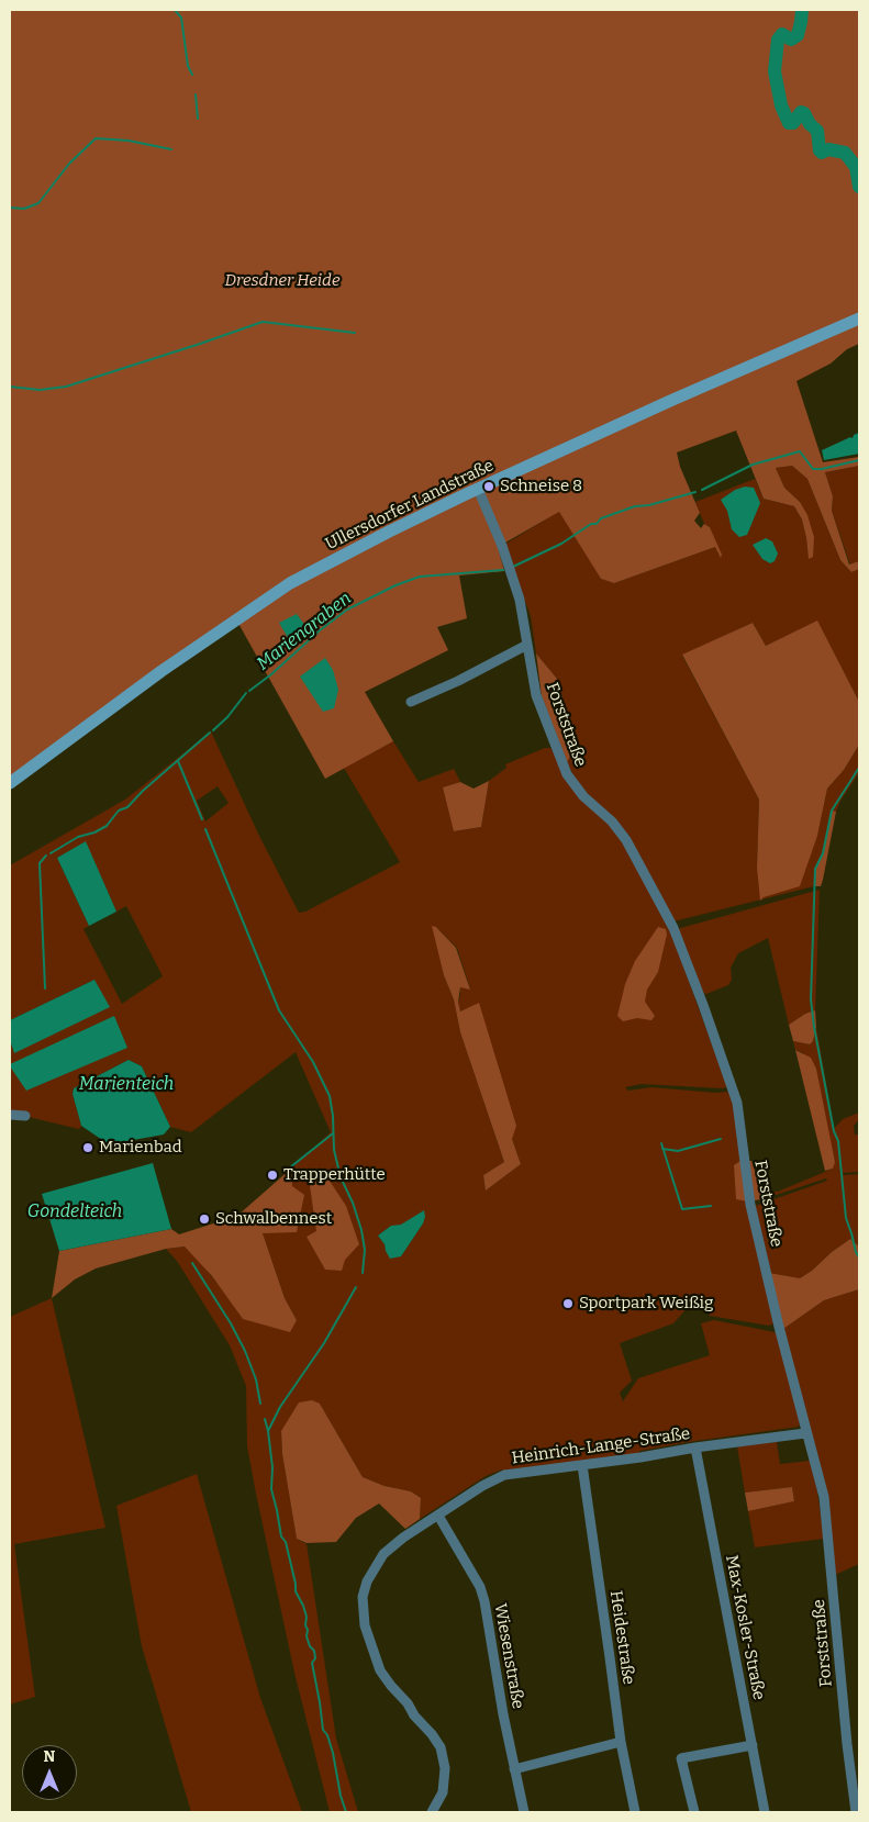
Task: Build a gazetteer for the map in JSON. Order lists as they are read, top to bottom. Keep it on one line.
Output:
{"streets":{"main road":["Ullersdorfer Landstraße"],"street":["Forststraße","Heinrich-Lange-Straße","Max-Kosler-Straße","Heidestraße","Wiesenstraße"]},"crossings":[["Ullersdorfer Landstraße","Forststraße"],["Forststraße","Heinrich-Lange-Straße"],["Heinrich-Lange-Straße","Max-Kosler-Straße"],["Heinrich-Lange-Straße","Heidestraße"],["Heinrich-Lange-Straße","Wiesenstraße"]],"water":["Mariengraben","Marienteich","Gondelteich"],"parks":["Dresdner Heide"],"places":["Schneise 8","Marienbad","Trapperhütte","Schwalbennest","Sportpark Weißig"],"north":"top"}
